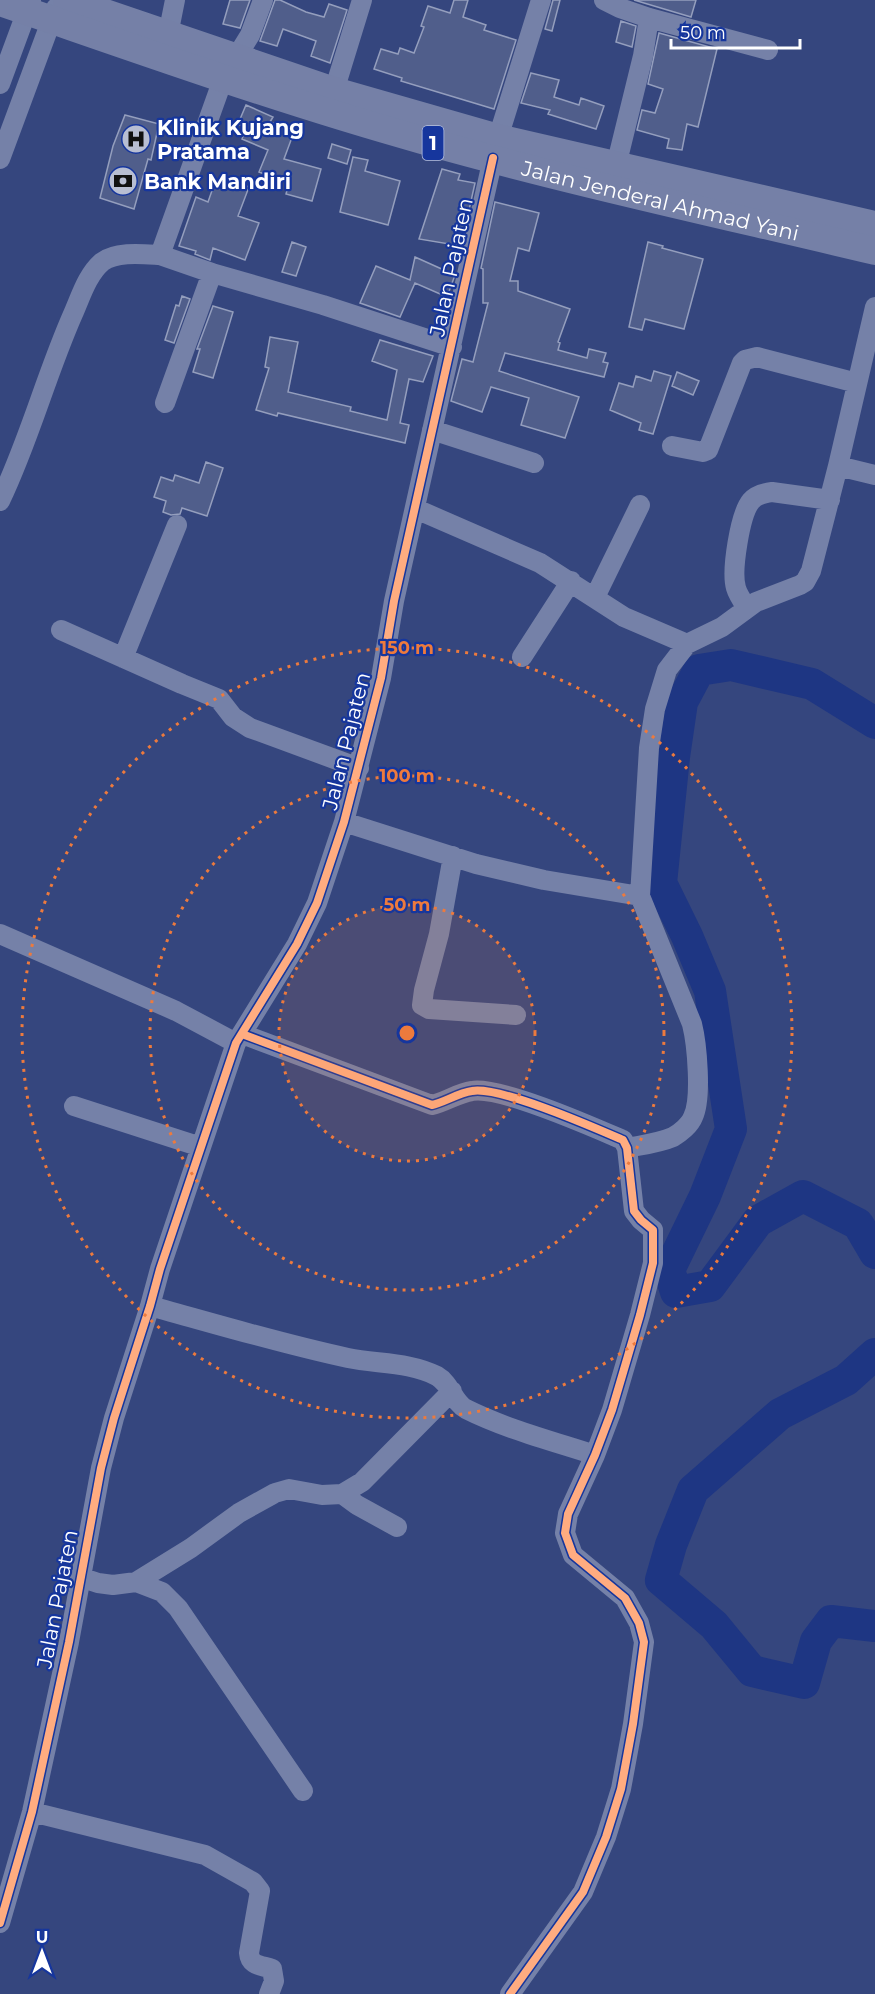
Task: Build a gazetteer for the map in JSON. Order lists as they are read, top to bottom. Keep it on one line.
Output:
{"streets":{"highway":["1","Jalan Jenderal Ahmad Yani"],"street":["Jalan Pajaten"]},"crossings":[["Jalan Jenderal Ahmad Yani","Jalan Pajaten"]],"places":{"hospital":["Klinik Kujang Pratama"],"bank":["Bank Mandiri"]},"scale_bar":"50 m","north":"top","rings":["150 m","100 m","50 m"]}
